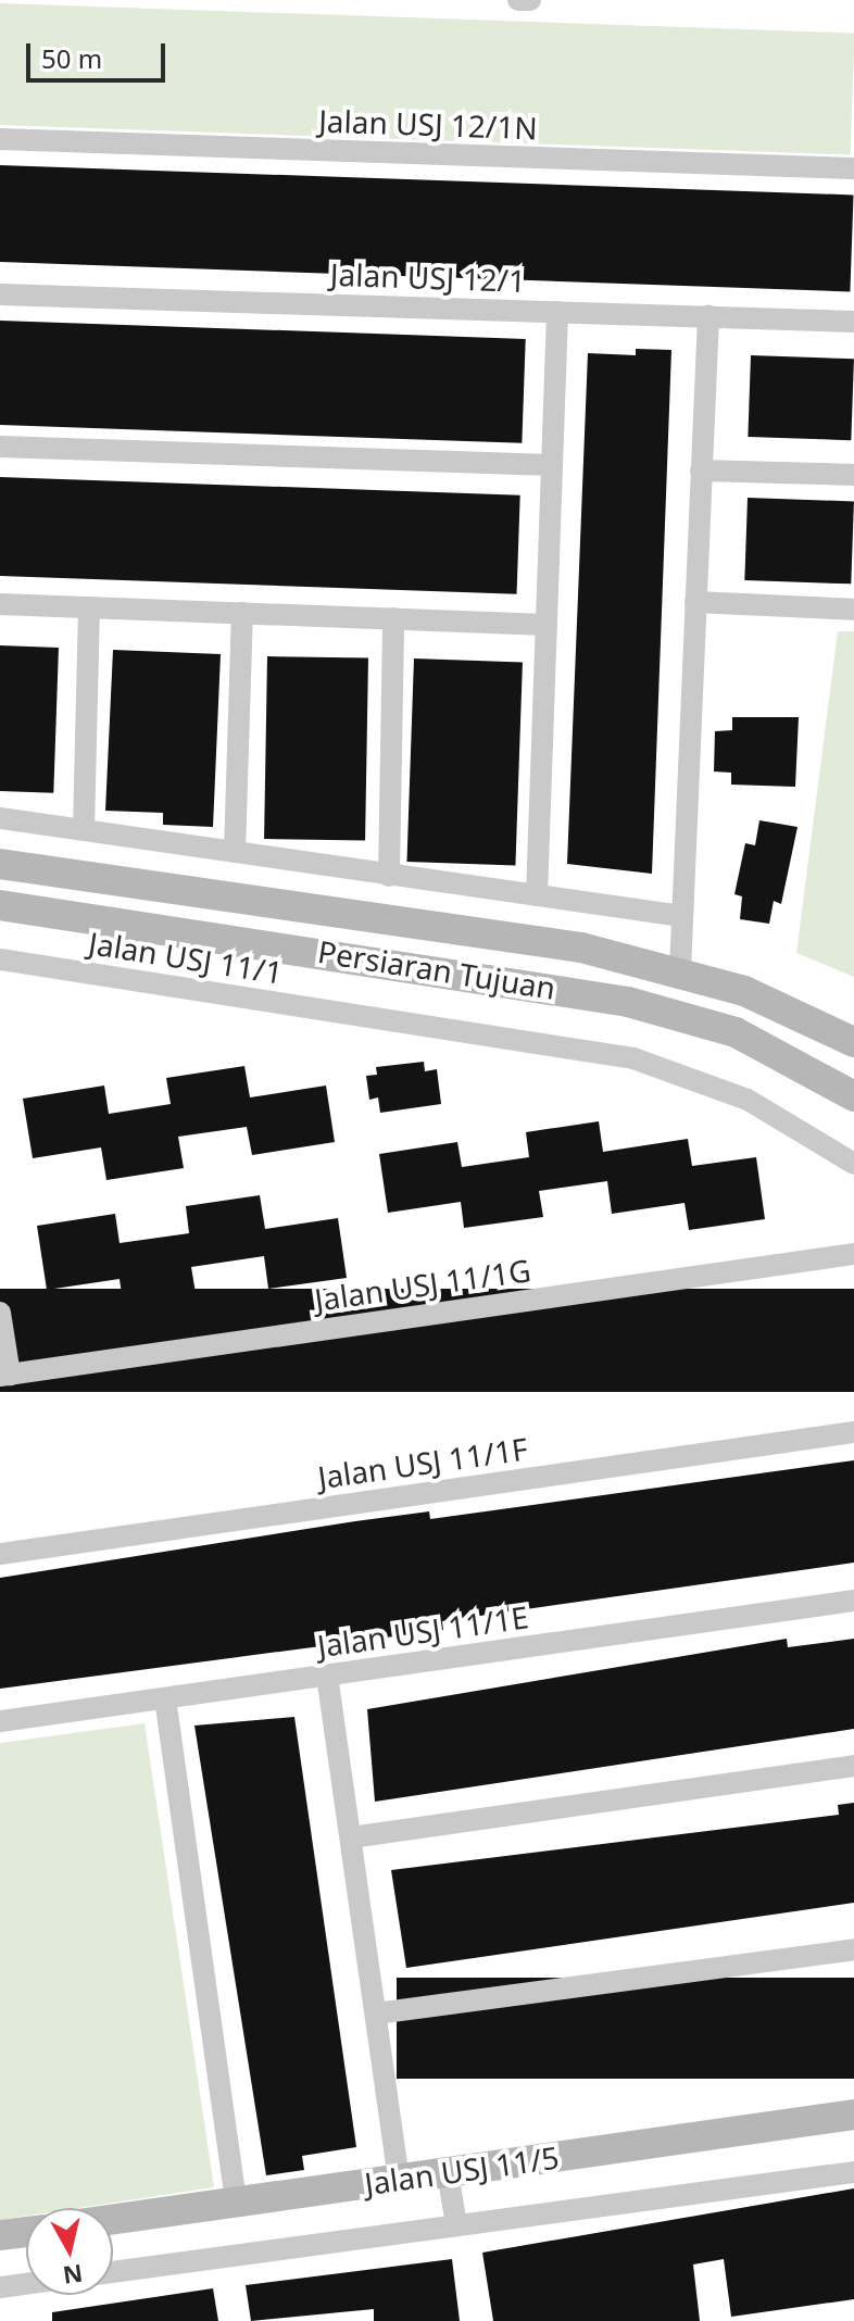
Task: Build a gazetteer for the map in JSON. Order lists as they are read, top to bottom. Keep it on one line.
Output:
{"streets":{"main road":["Persiaran Tujuan","Jalan USJ 11/5"],"street":["Jalan USJ 12/1N","Jalan USJ 12/1","Jalan USJ 11/1","Jalan USJ 11/1G","Jalan USJ 11/1F","Jalan USJ 11/1E"]},"scale_bar":"50 m","north":"bottom"}
